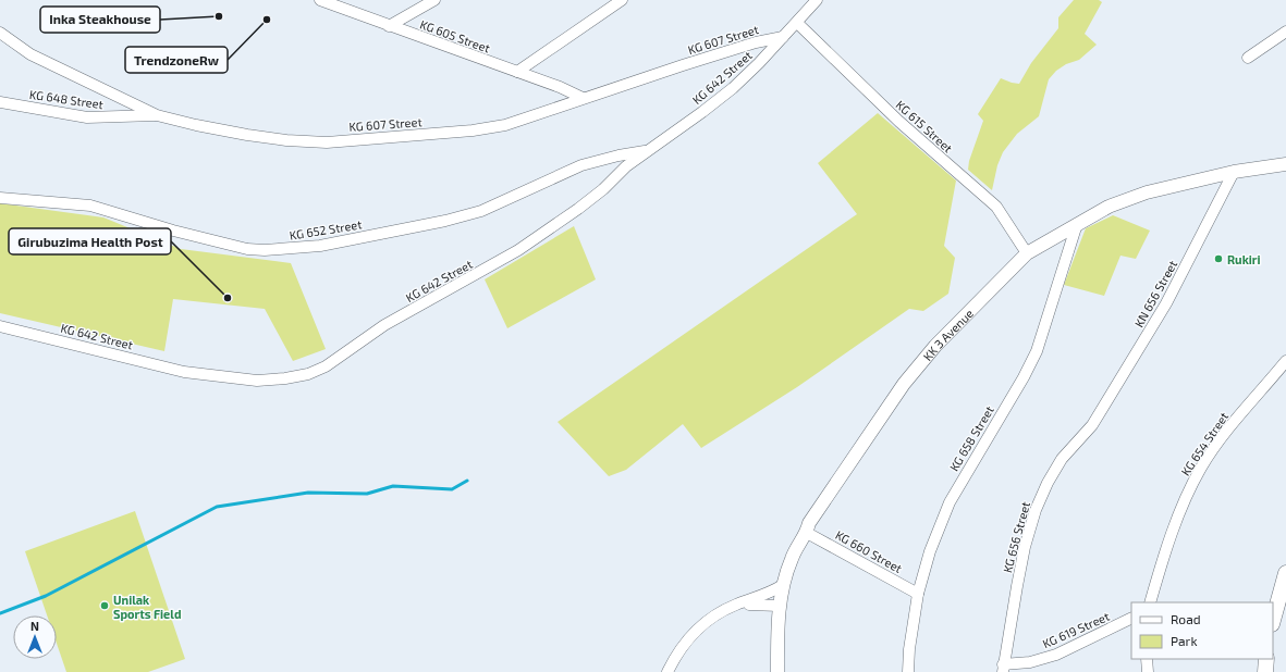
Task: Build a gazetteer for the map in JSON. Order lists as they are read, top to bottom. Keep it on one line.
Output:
{"streets":{"street":["KG 605 Street","KG 607 Street","KG 642 Street","KG 648 Street","KG 615 Street","KG 652 Street","KN 656 Street","KK 3 Avenue","KG 658 Street","KG 654 Street","KG 656 Street","KG 660 Street","KG 619 Street"]},"crossings":[["KG 605 Street","KG 607 Street"],["KG 607 Street","KG 642 Street"],["KG 607 Street","KG 648 Street"],["KG 642 Street","KG 615 Street"],["KG 642 Street","KG 652 Street"],["KG 615 Street","KK 3 Avenue"],["KN 656 Street","KK 3 Avenue"],["KN 656 Street","KG 656 Street"],["KK 3 Avenue","KG 658 Street"],["KK 3 Avenue","KG 660 Street"],["KG 658 Street","KG 660 Street"],["KG 656 Street","KG 619 Street"]],"places":["Inka Steakhouse","TrendzoneRw","Rukiri","Girubuzima Health Post","Unilak Sports Field"],"legend":["Road","Park"],"north":"top"}
